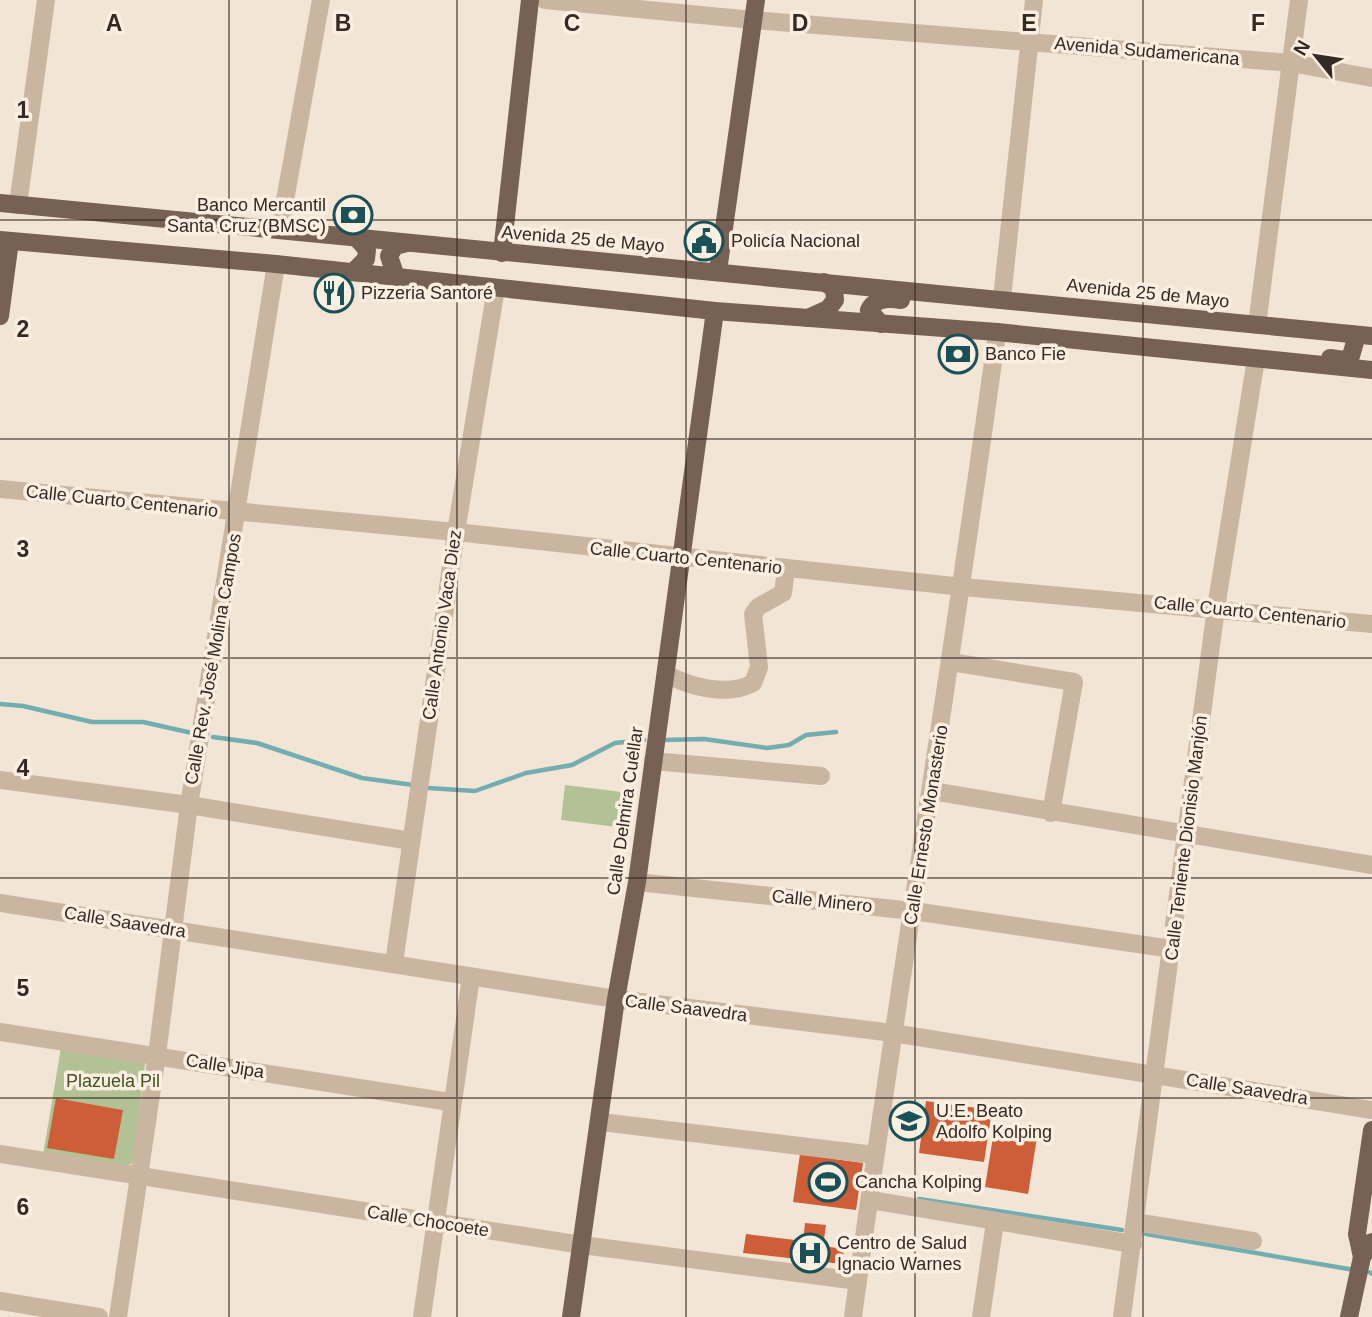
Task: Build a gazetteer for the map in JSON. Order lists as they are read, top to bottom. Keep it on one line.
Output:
{"streets":{"main road":["Avenida 25 de Mayo","Calle Delmira Cuéllar"],"street":["Avenida Sudamericana","Calle Cuarto Centenario","Calle Antonio Vaca Diez","Calle Rev. José Molina Campos","Calle Ernesto Monasterio","Calle Teniente Dionisio Manjón","Calle Minero","Calle Saavedra","Calle Jipa","Calle Chocoete"]},"crossings":[["Calle Cuarto Centenario","Calle Antonio Vaca Diez"],["Calle Cuarto Centenario","Calle Rev. José Molina Campos"],["Calle Cuarto Centenario","Calle Delmira Cuéllar"],["Calle Cuarto Centenario","Calle Ernesto Monasterio"],["Calle Cuarto Centenario","Calle Teniente Dionisio Manjón"],["Calle Antonio Vaca Diez","Calle Saavedra"],["Calle Rev. José Molina Campos","Calle Saavedra"],["Calle Rev. José Molina Campos","Calle Jipa"],["Calle Rev. José Molina Campos","Calle Chocoete"],["Calle Delmira Cuéllar","Calle Minero"],["Calle Delmira Cuéllar","Calle Saavedra"],["Calle Delmira Cuéllar","Calle Chocoete"],["Calle Ernesto Monasterio","Calle Minero"],["Calle Ernesto Monasterio","Calle Saavedra"],["Calle Ernesto Monasterio","Calle Chocoete"],["Calle Teniente Dionisio Manjón","Calle Minero"],["Calle Teniente Dionisio Manjón","Calle Saavedra"]],"parks":["Plazuela Pil"],"places":{"bank":["Banco Mercantil Santa Cruz (BMSC)","Banco Fie"],"public building":["Policía Nacional"],"restaurant":["Pizzeria Santoré"],"school or university":["U.E. Beato Adolfo Kolping"],"sports":["Cancha Kolping"],"hospital":["Centro de Salud Ignacio Warnes"]},"north":"top left","grid":{"columns":["A","B","C","D","E","F"],"rows":["1","2","3","4","5","6"]}}
